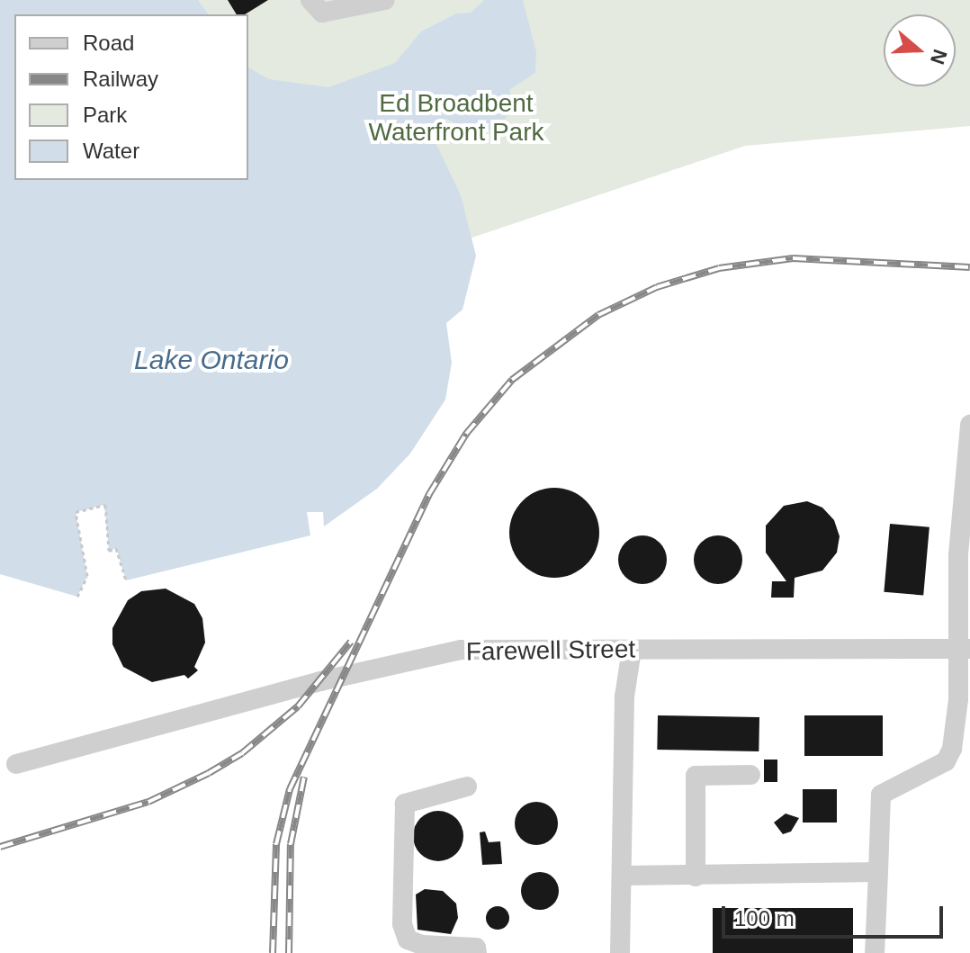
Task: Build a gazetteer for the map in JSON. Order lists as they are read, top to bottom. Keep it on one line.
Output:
{"streets":{"street":["Farewell Street"]},"water":["Lake Ontario"],"parks":["Ed Broadbent Waterfront Park"],"legend":["Road","Railway","Park","Water"],"scale_bar":"100 m","north":"right"}
